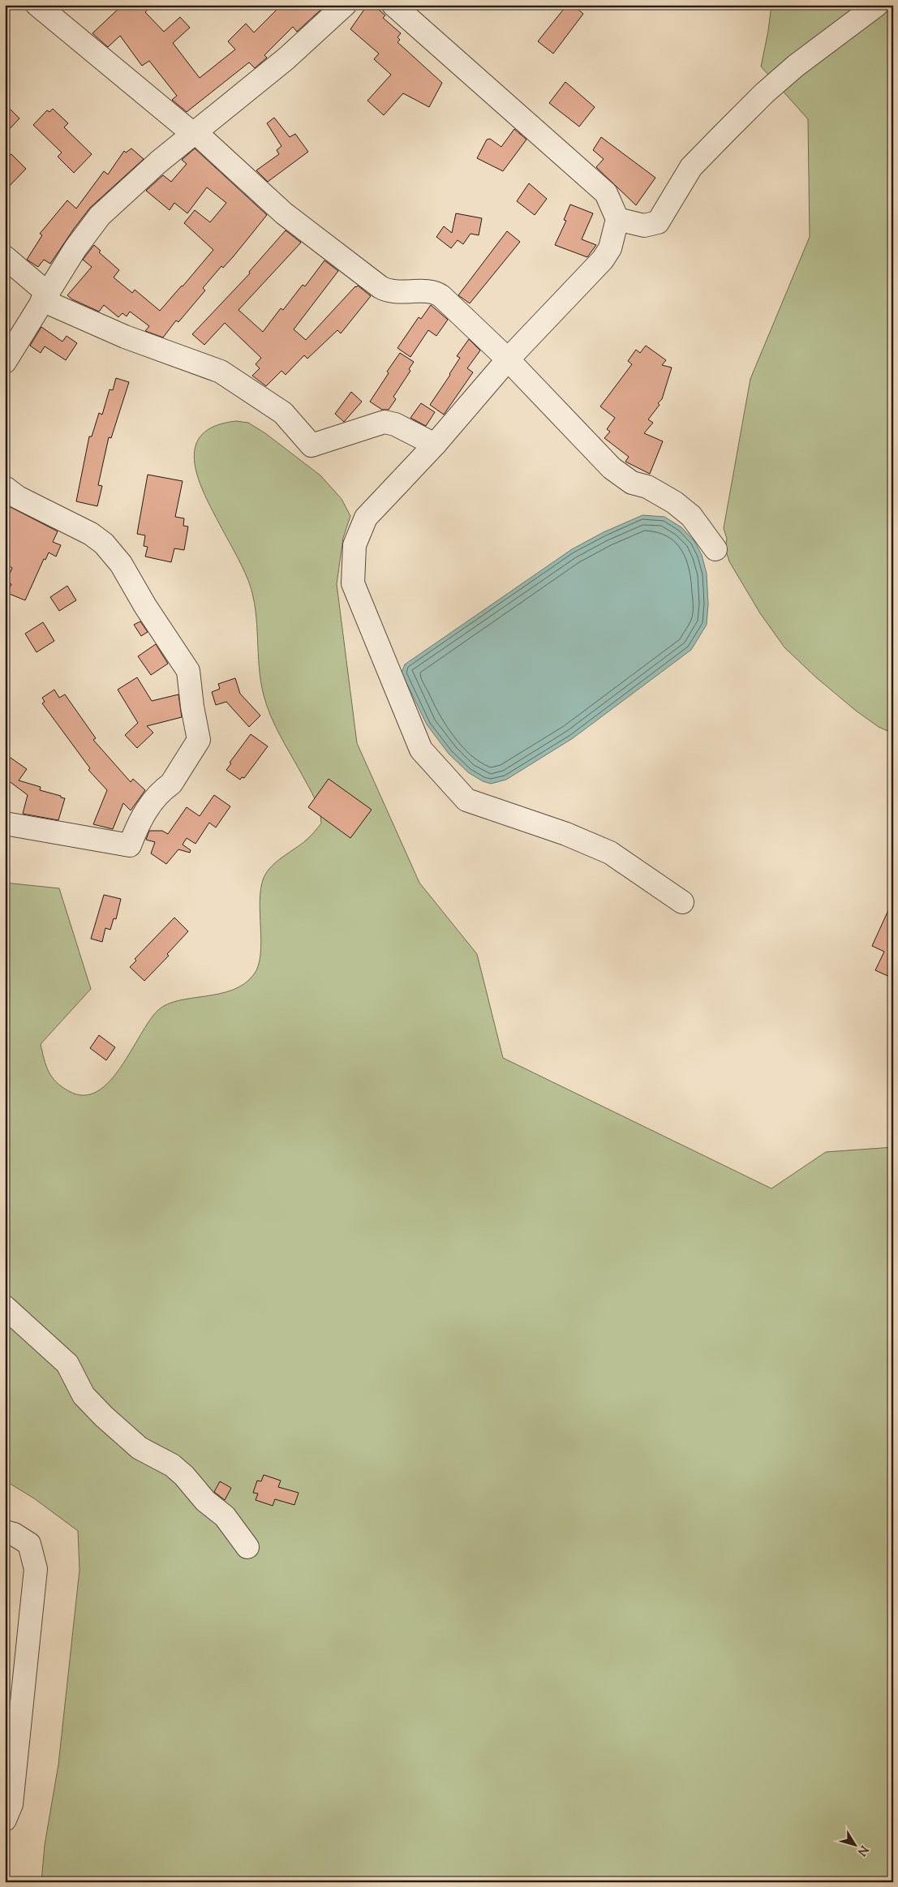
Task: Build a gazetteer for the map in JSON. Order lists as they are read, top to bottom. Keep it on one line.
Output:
{"north":"bottom right"}
